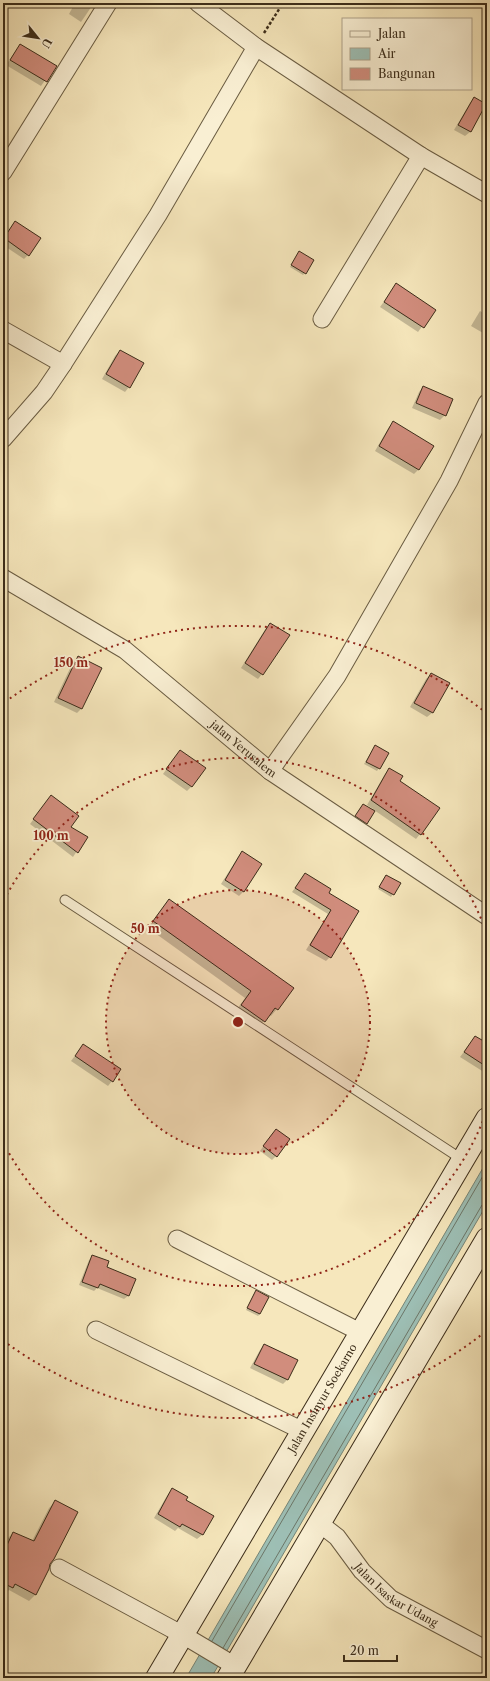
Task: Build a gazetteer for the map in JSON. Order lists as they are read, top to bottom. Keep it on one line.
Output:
{"streets":{"street":["jalan Yerusalem","Jalan Insinyur Soekarno","Jalan Isaskar Udang"]},"legend":["Jalan","Air","Bangunan"],"scale_bar":"20 m","north":"bottom right","rings":["150 m","100 m","50 m"]}
